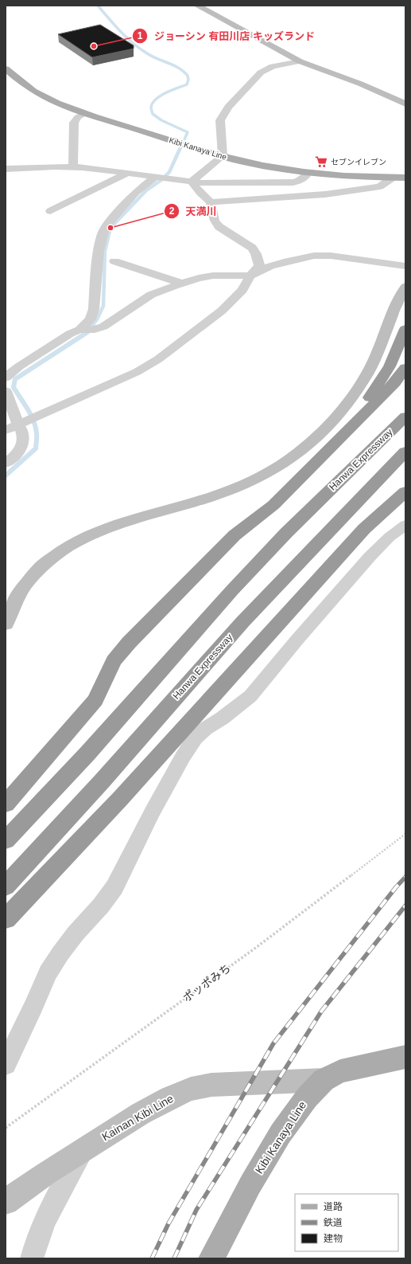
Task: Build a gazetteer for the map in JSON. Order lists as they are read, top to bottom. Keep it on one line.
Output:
{"streets":{"highway":["Hanwa Expressway"],"main road":["Kibi Kanaya Line"],"street":["Kainan Kibi Line"],"path":["ポッポみち"]},"crossings":[["Kibi Kanaya Line","Kainan Kibi Line"]],"places":{"other":["ジョーシン 有田川店 キッズランド","天満川"],"supermarket":["セブンイレブン"]},"legend":["道路","鉄道","建物"]}
